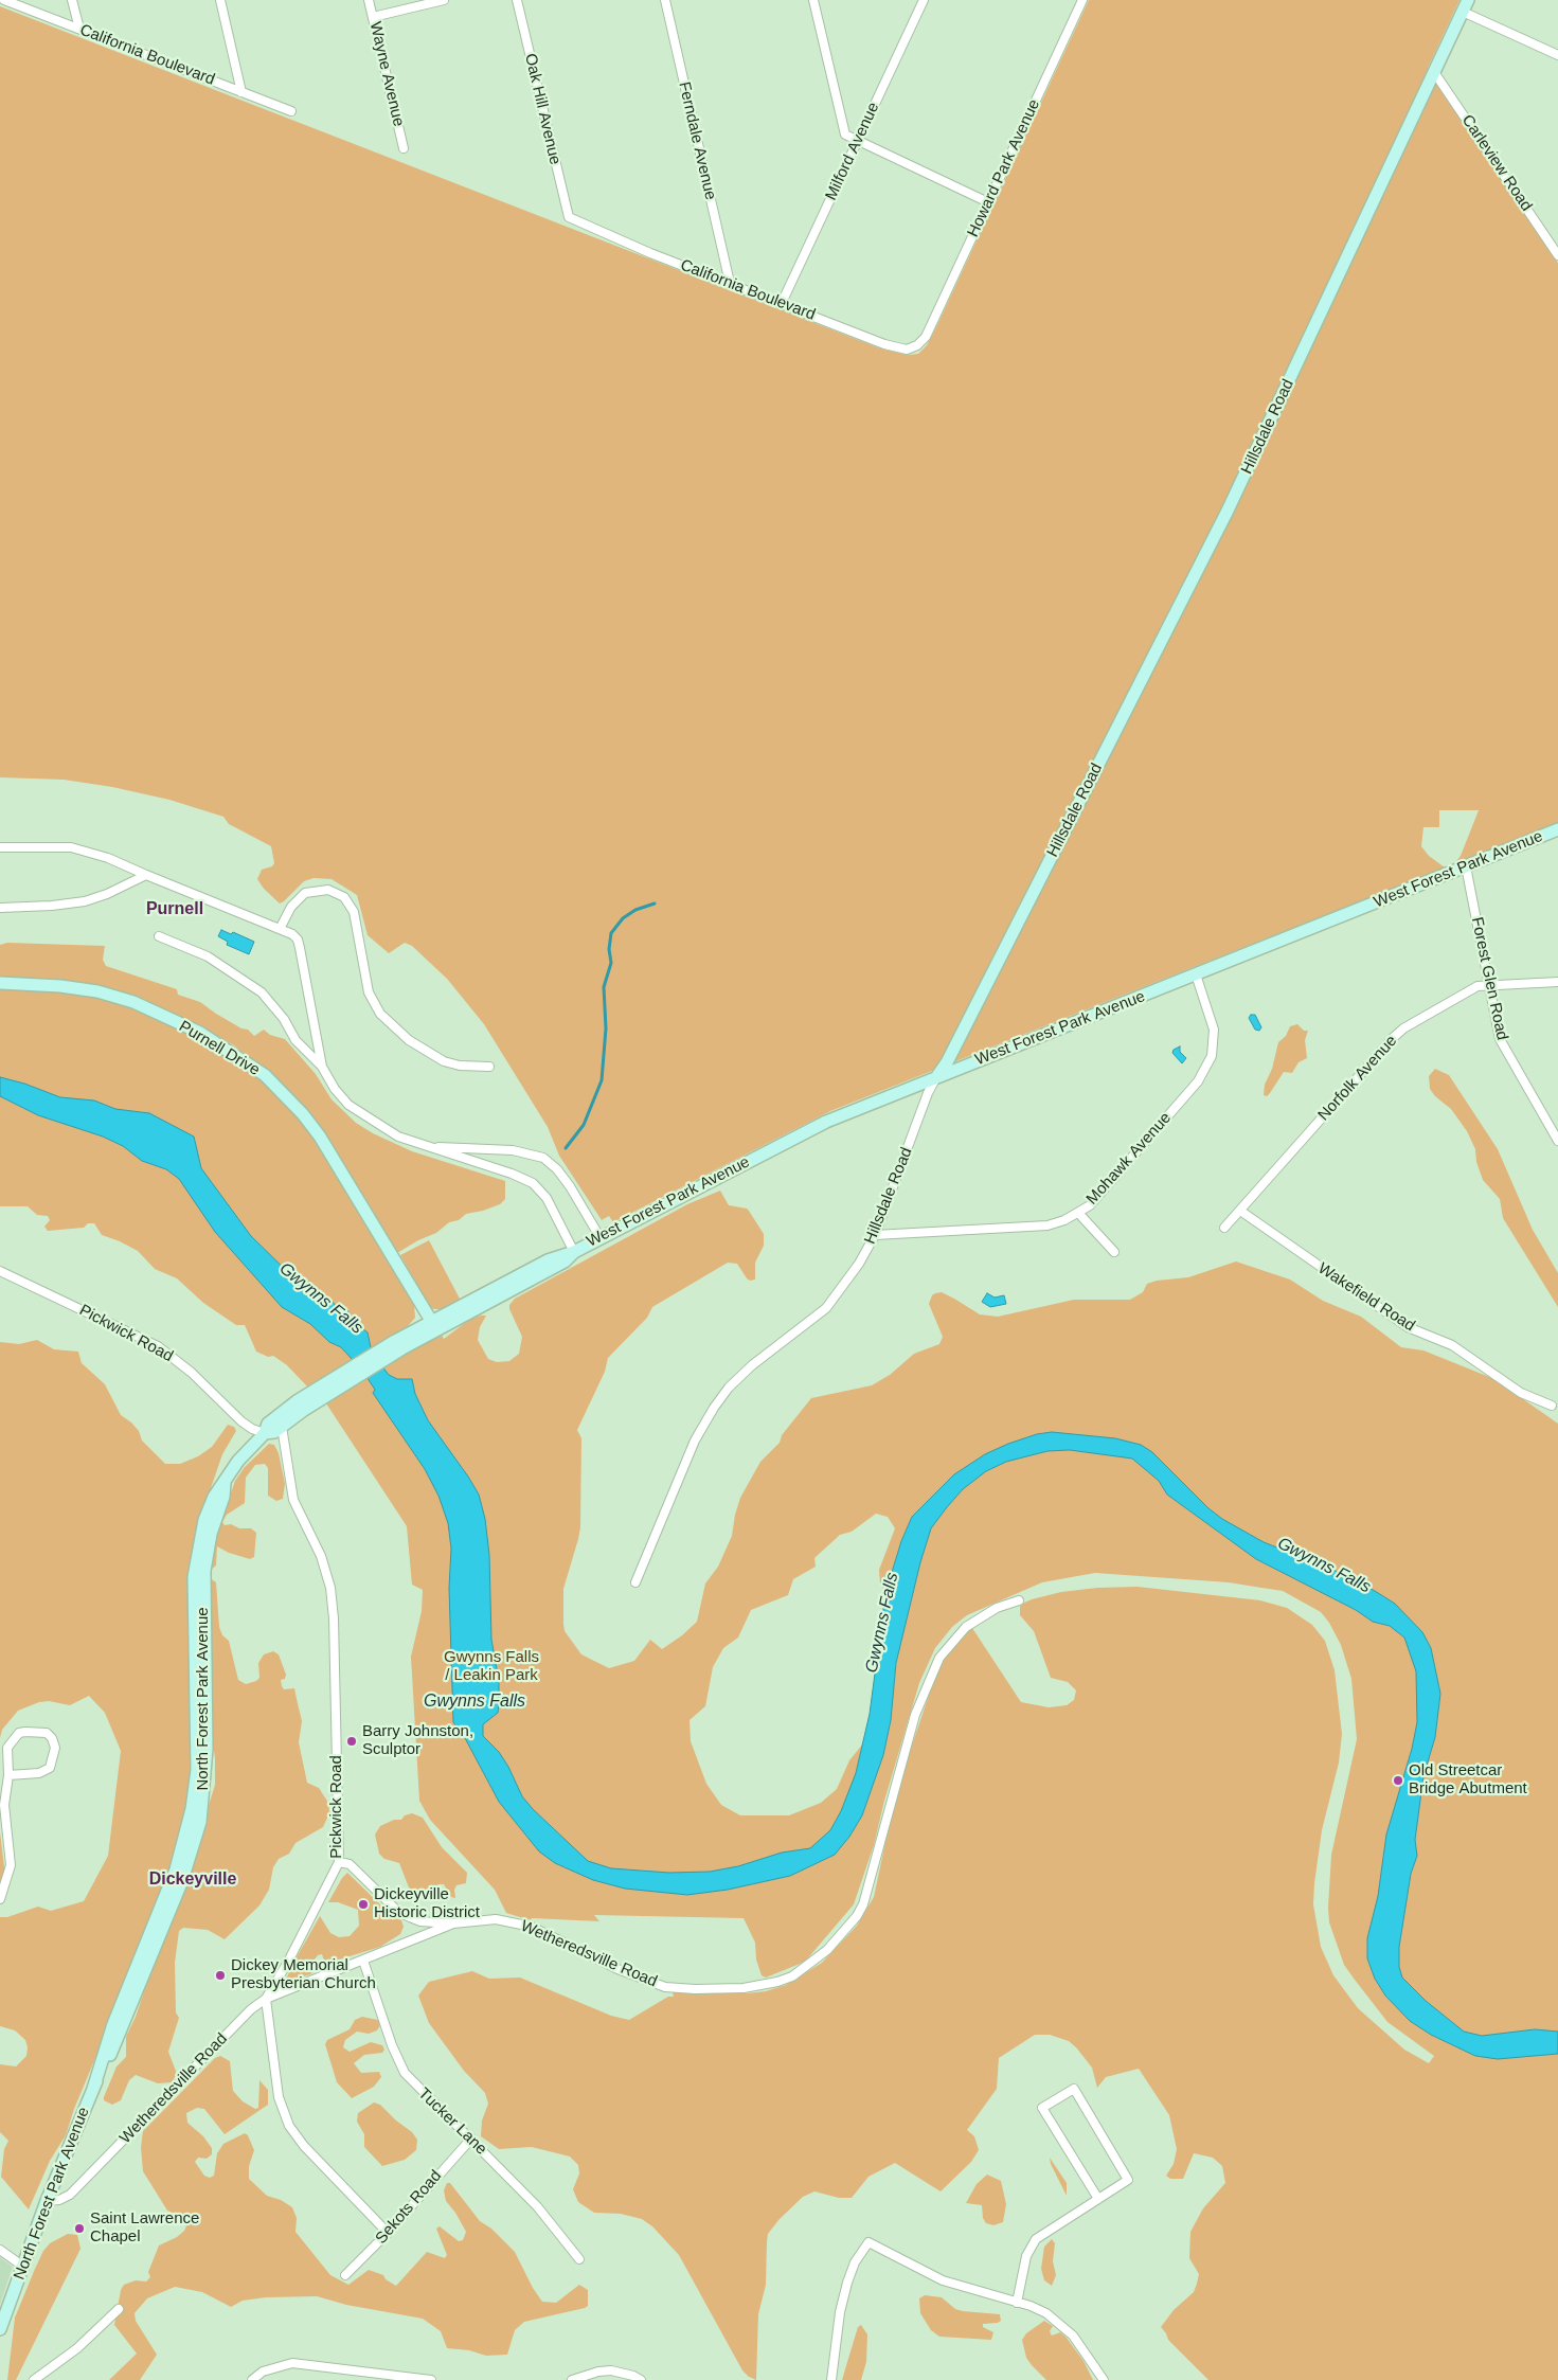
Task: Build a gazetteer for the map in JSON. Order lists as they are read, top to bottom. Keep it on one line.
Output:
{"streets":{"main road":["Hillsdale Road","West Forest Park Avenue","Purnell Drive","North Forest Park Avenue"],"street":["California Boulevard","Wayne Avenue","Oak Hill Avenue","Ferndale Avenue","Milford Avenue","Carleview Road","Howard Park Avenue","Forest Glen Road","Norfolk Avenue","Mohawk Avenue","Wakefield Road","Pickwick Road","Wetheredsville Road","Tucker Lane","Sekots Road"]},"crossings":[["California Boulevard","Oak Hill Avenue"],["California Boulevard","Ferndale Avenue"],["California Boulevard","Milford Avenue"],["California Boulevard","Howard Park Avenue"],["Carleview Road","Hillsdale Road"],["Hillsdale Road","West Forest Park Avenue"],["Hillsdale Road","Mohawk Avenue"],["West Forest Park Avenue","Forest Glen Road"],["West Forest Park Avenue","Purnell Drive"],["West Forest Park Avenue","Mohawk Avenue"],["West Forest Park Avenue","North Forest Park Avenue"],["Forest Glen Road","Norfolk Avenue"],["Norfolk Avenue","Wakefield Road"],["Pickwick Road","North Forest Park Avenue"],["Pickwick Road","Wetheredsville Road"],["North Forest Park Avenue","Wetheredsville Road"],["Wetheredsville Road","Tucker Lane"],["Tucker Lane","Sekots Road"]],"districts":["Purnell","Dickeyville"],"water":["Gwynns Falls"],"parks":["Gwynns Falls / Leakin Park"],"places":["Barry Johnston, Sculptor","Old Streetcar Bridge Abutment","Dickeyville Historic District","Dickey Memorial Presbyterian Church","Saint Lawrence Chapel"]}
